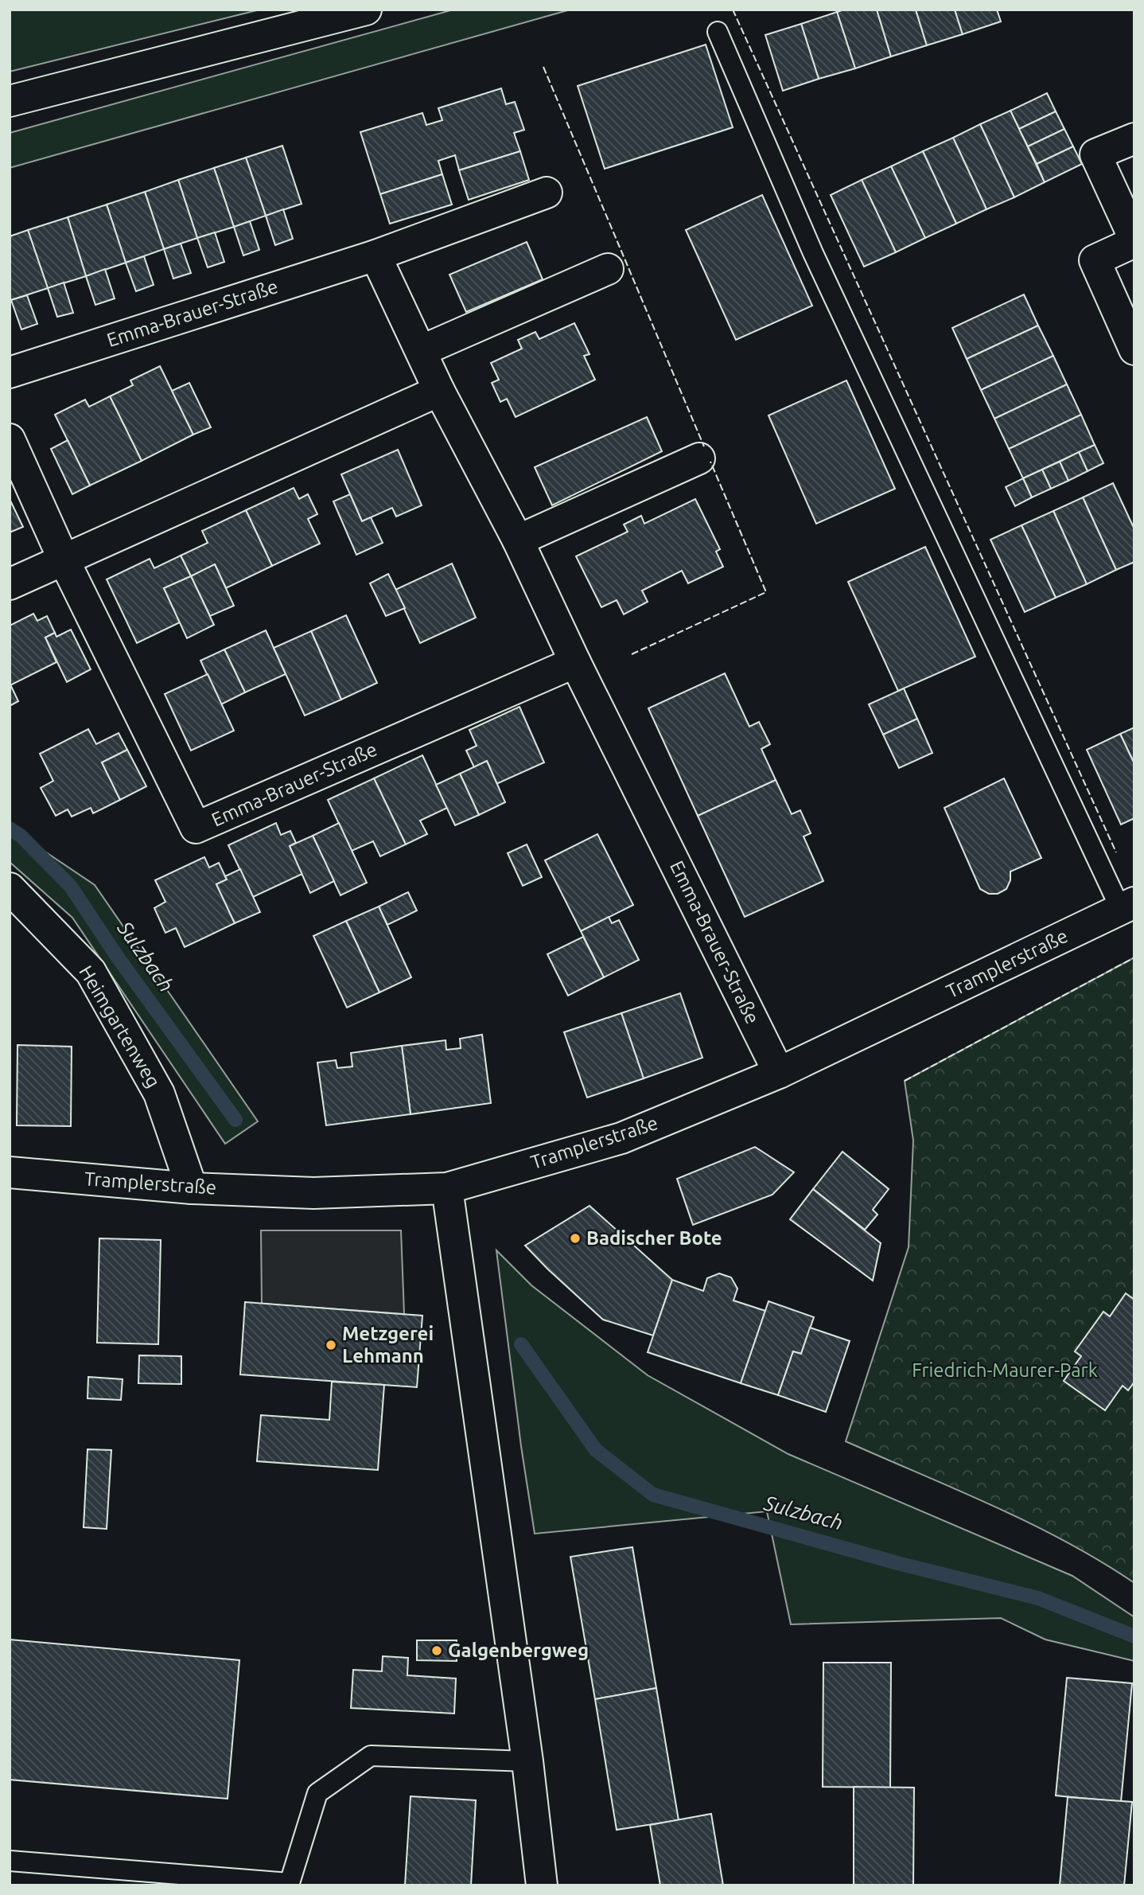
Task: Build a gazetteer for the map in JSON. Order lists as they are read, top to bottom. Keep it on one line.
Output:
{"streets":{"street":["Emma-Brauer-Straße","Tramplerstraße","Heimgartenweg"]},"crossings":[["Emma-Brauer-Straße","Tramplerstraße"],["Tramplerstraße","Heimgartenweg"]],"water":["Sulzbach"],"parks":["Friedrich-Maurer-Park"],"places":["Badischer Bote","Metzgerei Lehmann","Galgenbergweg"]}
